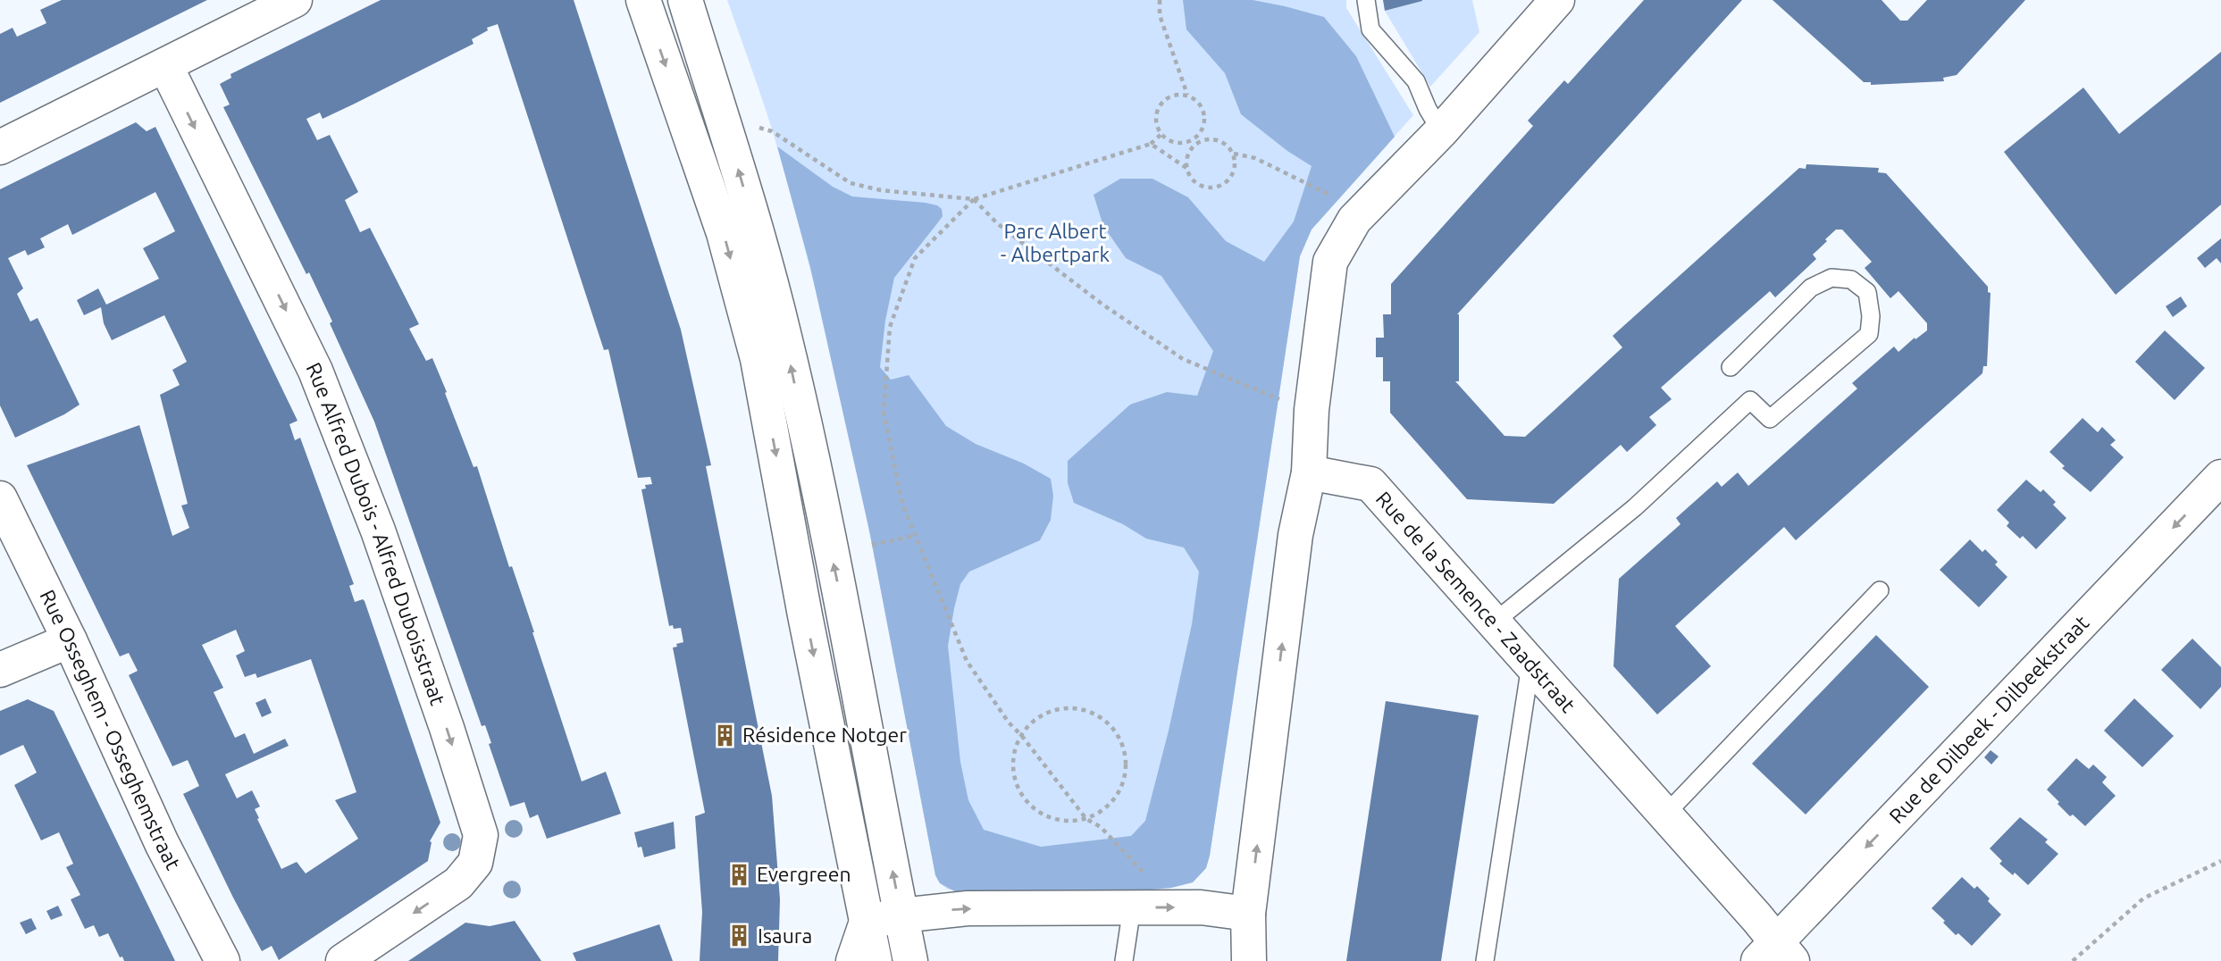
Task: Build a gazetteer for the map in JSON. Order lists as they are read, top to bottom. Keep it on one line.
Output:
{"streets":{"street":["Rue Alfred Dubois - Alfred Duboisstraat","Rue de la Semence - Zaadstraat","Rue de Dilbeek - Dilbeekstraat","Rue Osseghem - Osseghemstraat"]},"crossings":[["Rue de la Semence - Zaadstraat","Rue de Dilbeek - Dilbeekstraat"]],"one_way":["Rue Alfred Dubois - Alfred Duboisstraat","Rue de Dilbeek - Dilbeekstraat"],"parks":["Parc Albert - Albertpark"],"places":{"building":["Résidence Notger","Evergreen","Isaura"]}}
